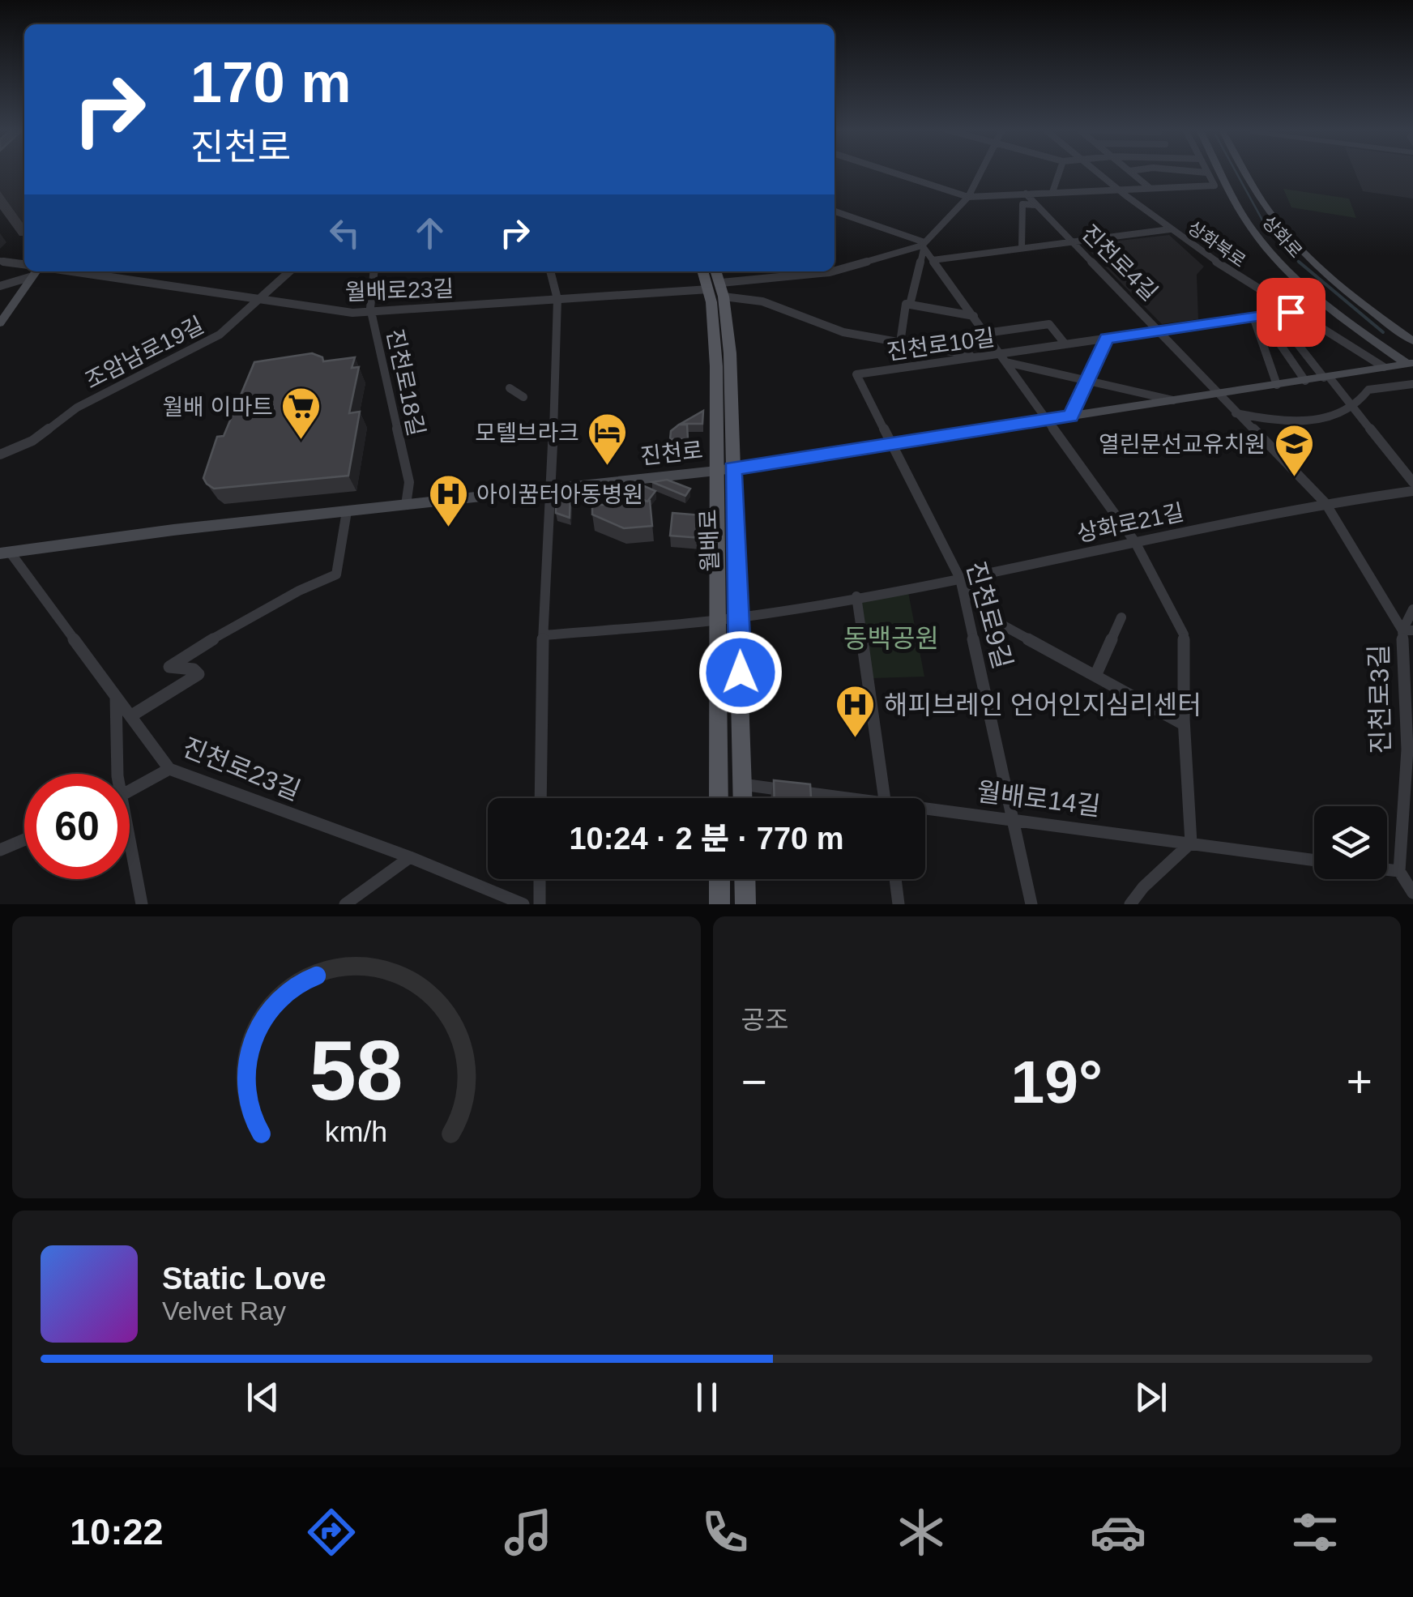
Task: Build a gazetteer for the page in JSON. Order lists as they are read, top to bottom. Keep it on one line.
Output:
{"streets":{"main road":["상화로","진천로","월배로"],"street":["상화북로","진천로4길","월배로23길","진천로10길","조암남로19길","진천로18길","상화로21길","진천로9길","진천로3길","진천로23길","월배로14길"]},"crossings":[["상화로","진천로"],["상화북로","진천로10길"],["상화북로","진천로"],["진천로4길","진천로10길"],["진천로4길","진천로"],["진천로4길","진천로3길"],["월배로23길","조암남로19길"],["월배로23길","진천로18길"],["월배로23길","월배로"],["진천로10길","진천로"],["진천로10길","진천로9길"],["진천로18길","진천로"],["진천로","월배로"],["진천로","진천로9길"],["진천로","진천로3길"],["진천로","진천로23길"],["상화로21길","월배로"],["상화로21길","진천로9길"],["상화로21길","진천로3길"],["월배로","월배로14길"],["진천로9길","월배로14길"]],"parks":["동백공원"],"places":{"supermarket":["월배 이마트"],"hotel":["모텔브라크"],"school or university":["열린문선교유치원"],"hospital":["아이꿈터아동병원","해피브레인 언어인지심리센터"]},"page":{"turn":["170 m","진천로"],"limit":"60","trip":"10:24 · 2 분 · 770 m","tile":"공조","heat":["−","19°","+"],"song":["Static Love","Velvet Ray"],"tabs":"10:22","gauge":["58","km/h"]}}
